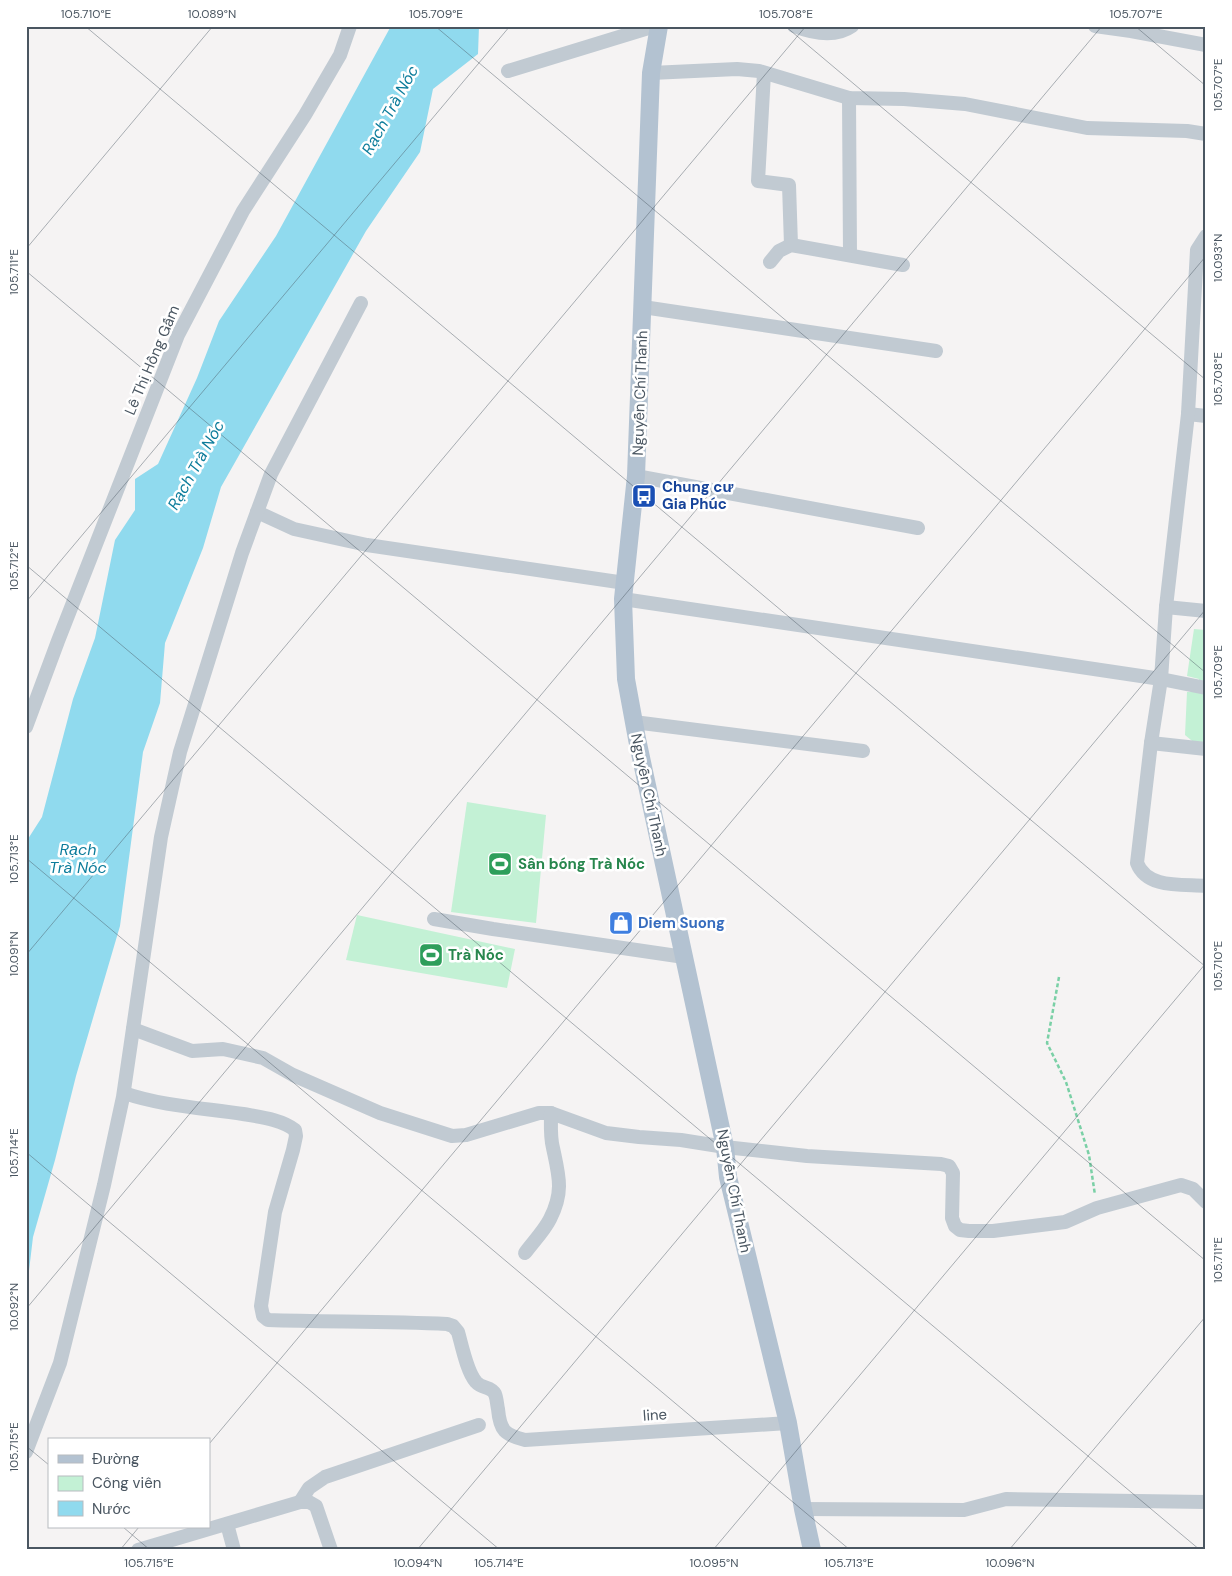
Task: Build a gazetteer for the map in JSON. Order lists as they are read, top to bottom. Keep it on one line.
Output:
{"streets":{"main road":["Nguyễn Chí Thanh"],"street":["Lê Thị Hồng Gấm","line"]},"crossings":[["Nguyễn Chí Thanh","line"]],"water":["Rạch Trà Nóc"],"places":{"bus stop":["Chung cư Gia Phúc"],"sports":["Sân bóng Trà Nóc","Trà Nóc"],"shop":["Diem Suong"]},"legend":["Đường","Công viên","Nước"],"coordinates":["105.710°E","10.089°N","105.709°E","105.708°E","105.707°E","10.093°N","105.711°E","105.712°E","105.713°E","10.091°N","105.714°E","10.092°N","105.715°E","10.094°N","10.095°N","10.096°N"]}
